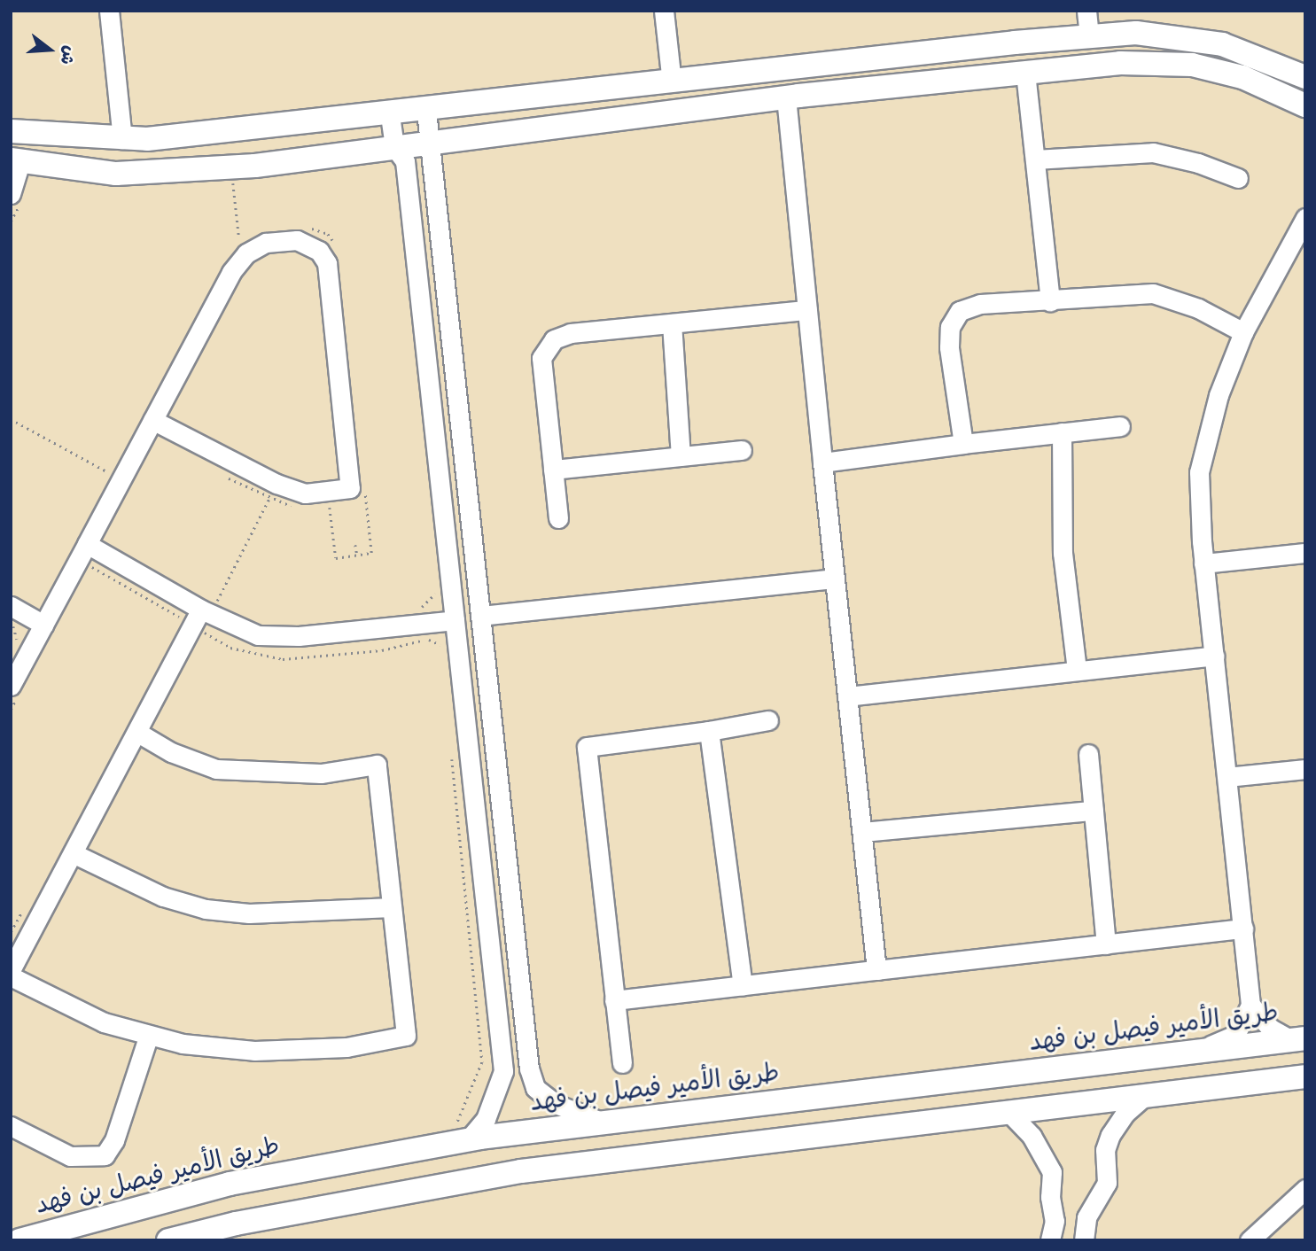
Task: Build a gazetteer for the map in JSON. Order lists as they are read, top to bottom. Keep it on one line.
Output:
{"streets":{"main road":["طريق الأمير فيصل بن فهد"]},"north":"right"}
